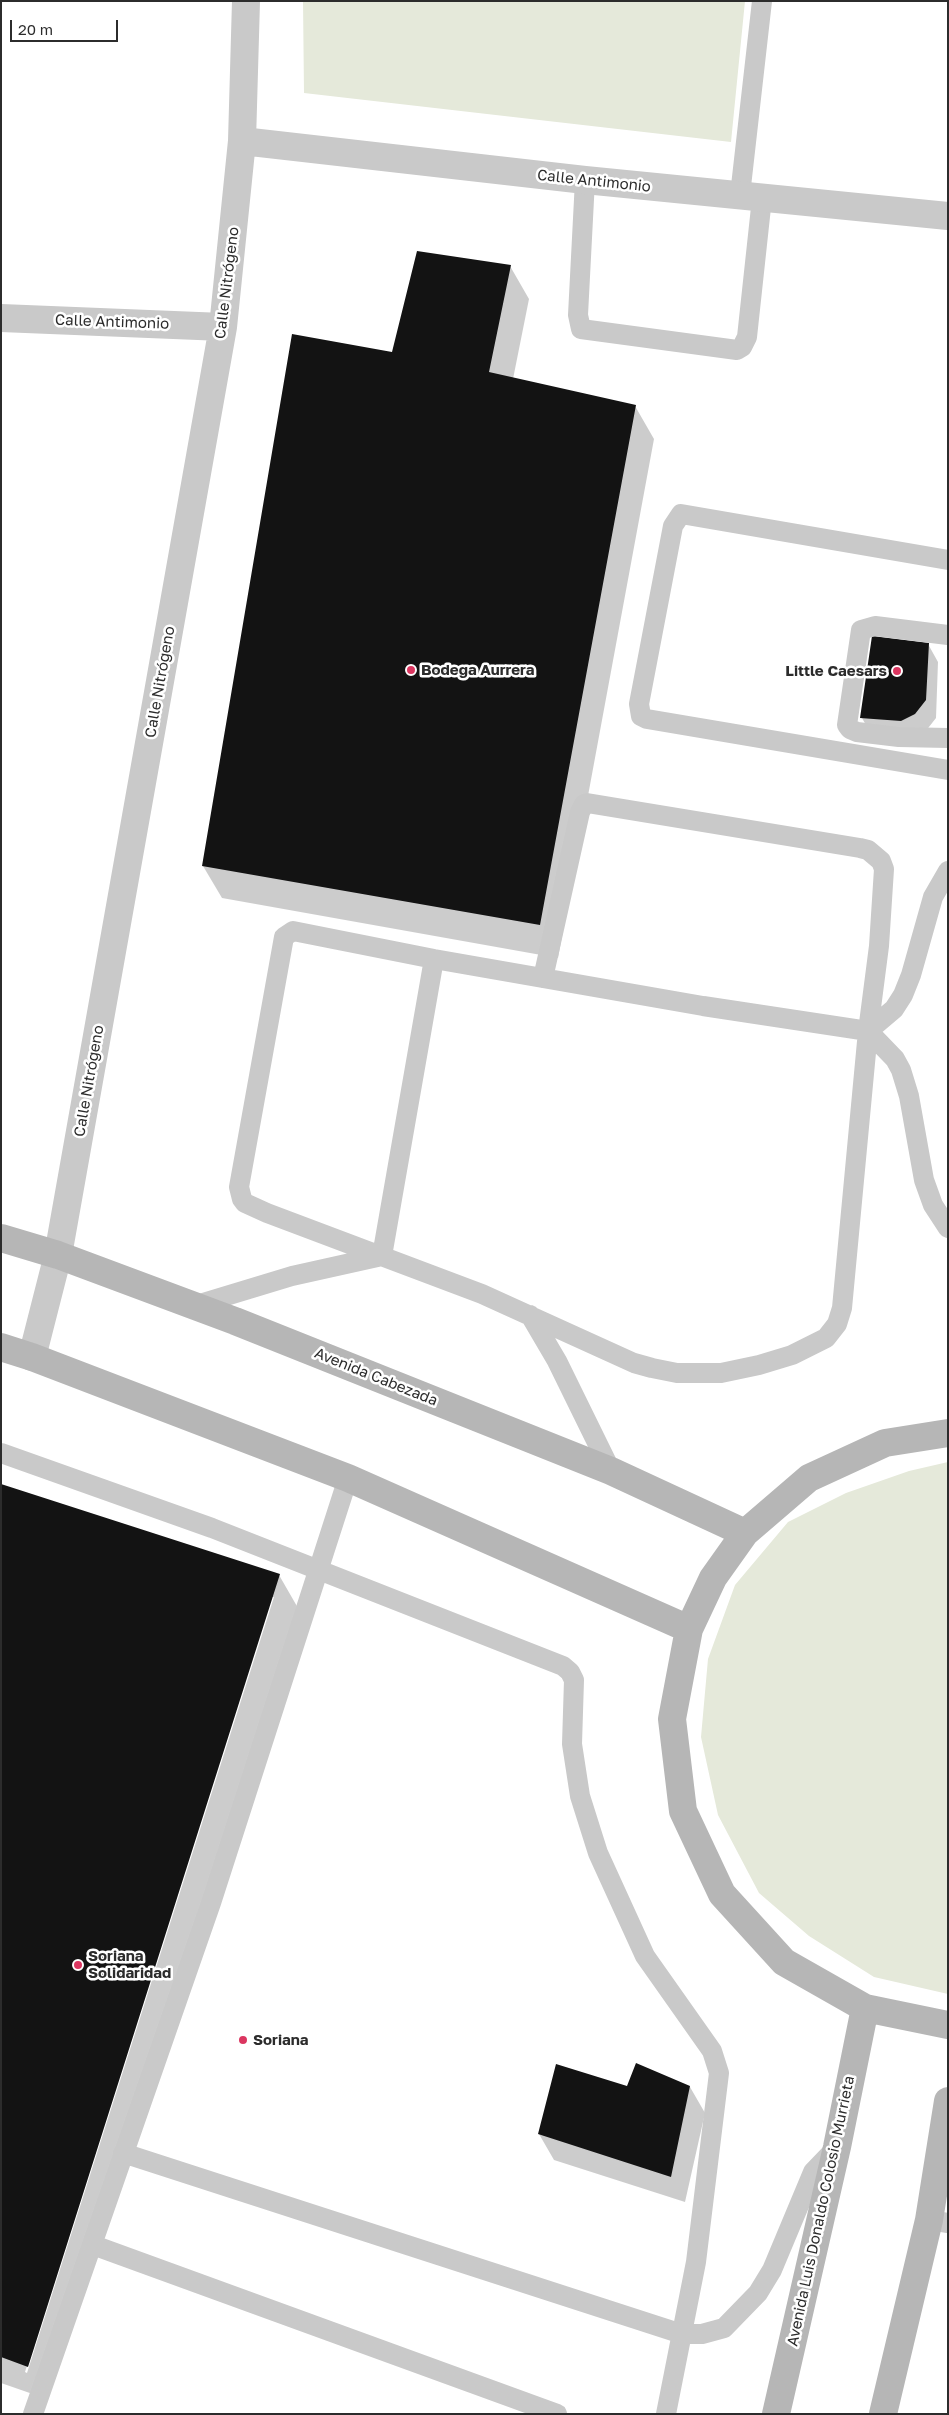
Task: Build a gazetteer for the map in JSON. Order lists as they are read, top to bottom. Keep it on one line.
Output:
{"streets":{"main road":["Avenida Cabezada","Avenida Luis Donaldo Colosio Murrieta"],"street":["Calle Antimonio","Calle Nitrógeno"]},"crossings":[["Calle Antimonio","Calle Nitrógeno"],["Calle Nitrógeno","Avenida Cabezada"]],"places":["Bodega Aurrera","Little Caesars","Soriana Solidaridad","Soriana"],"scale_bar":"20 m"}
